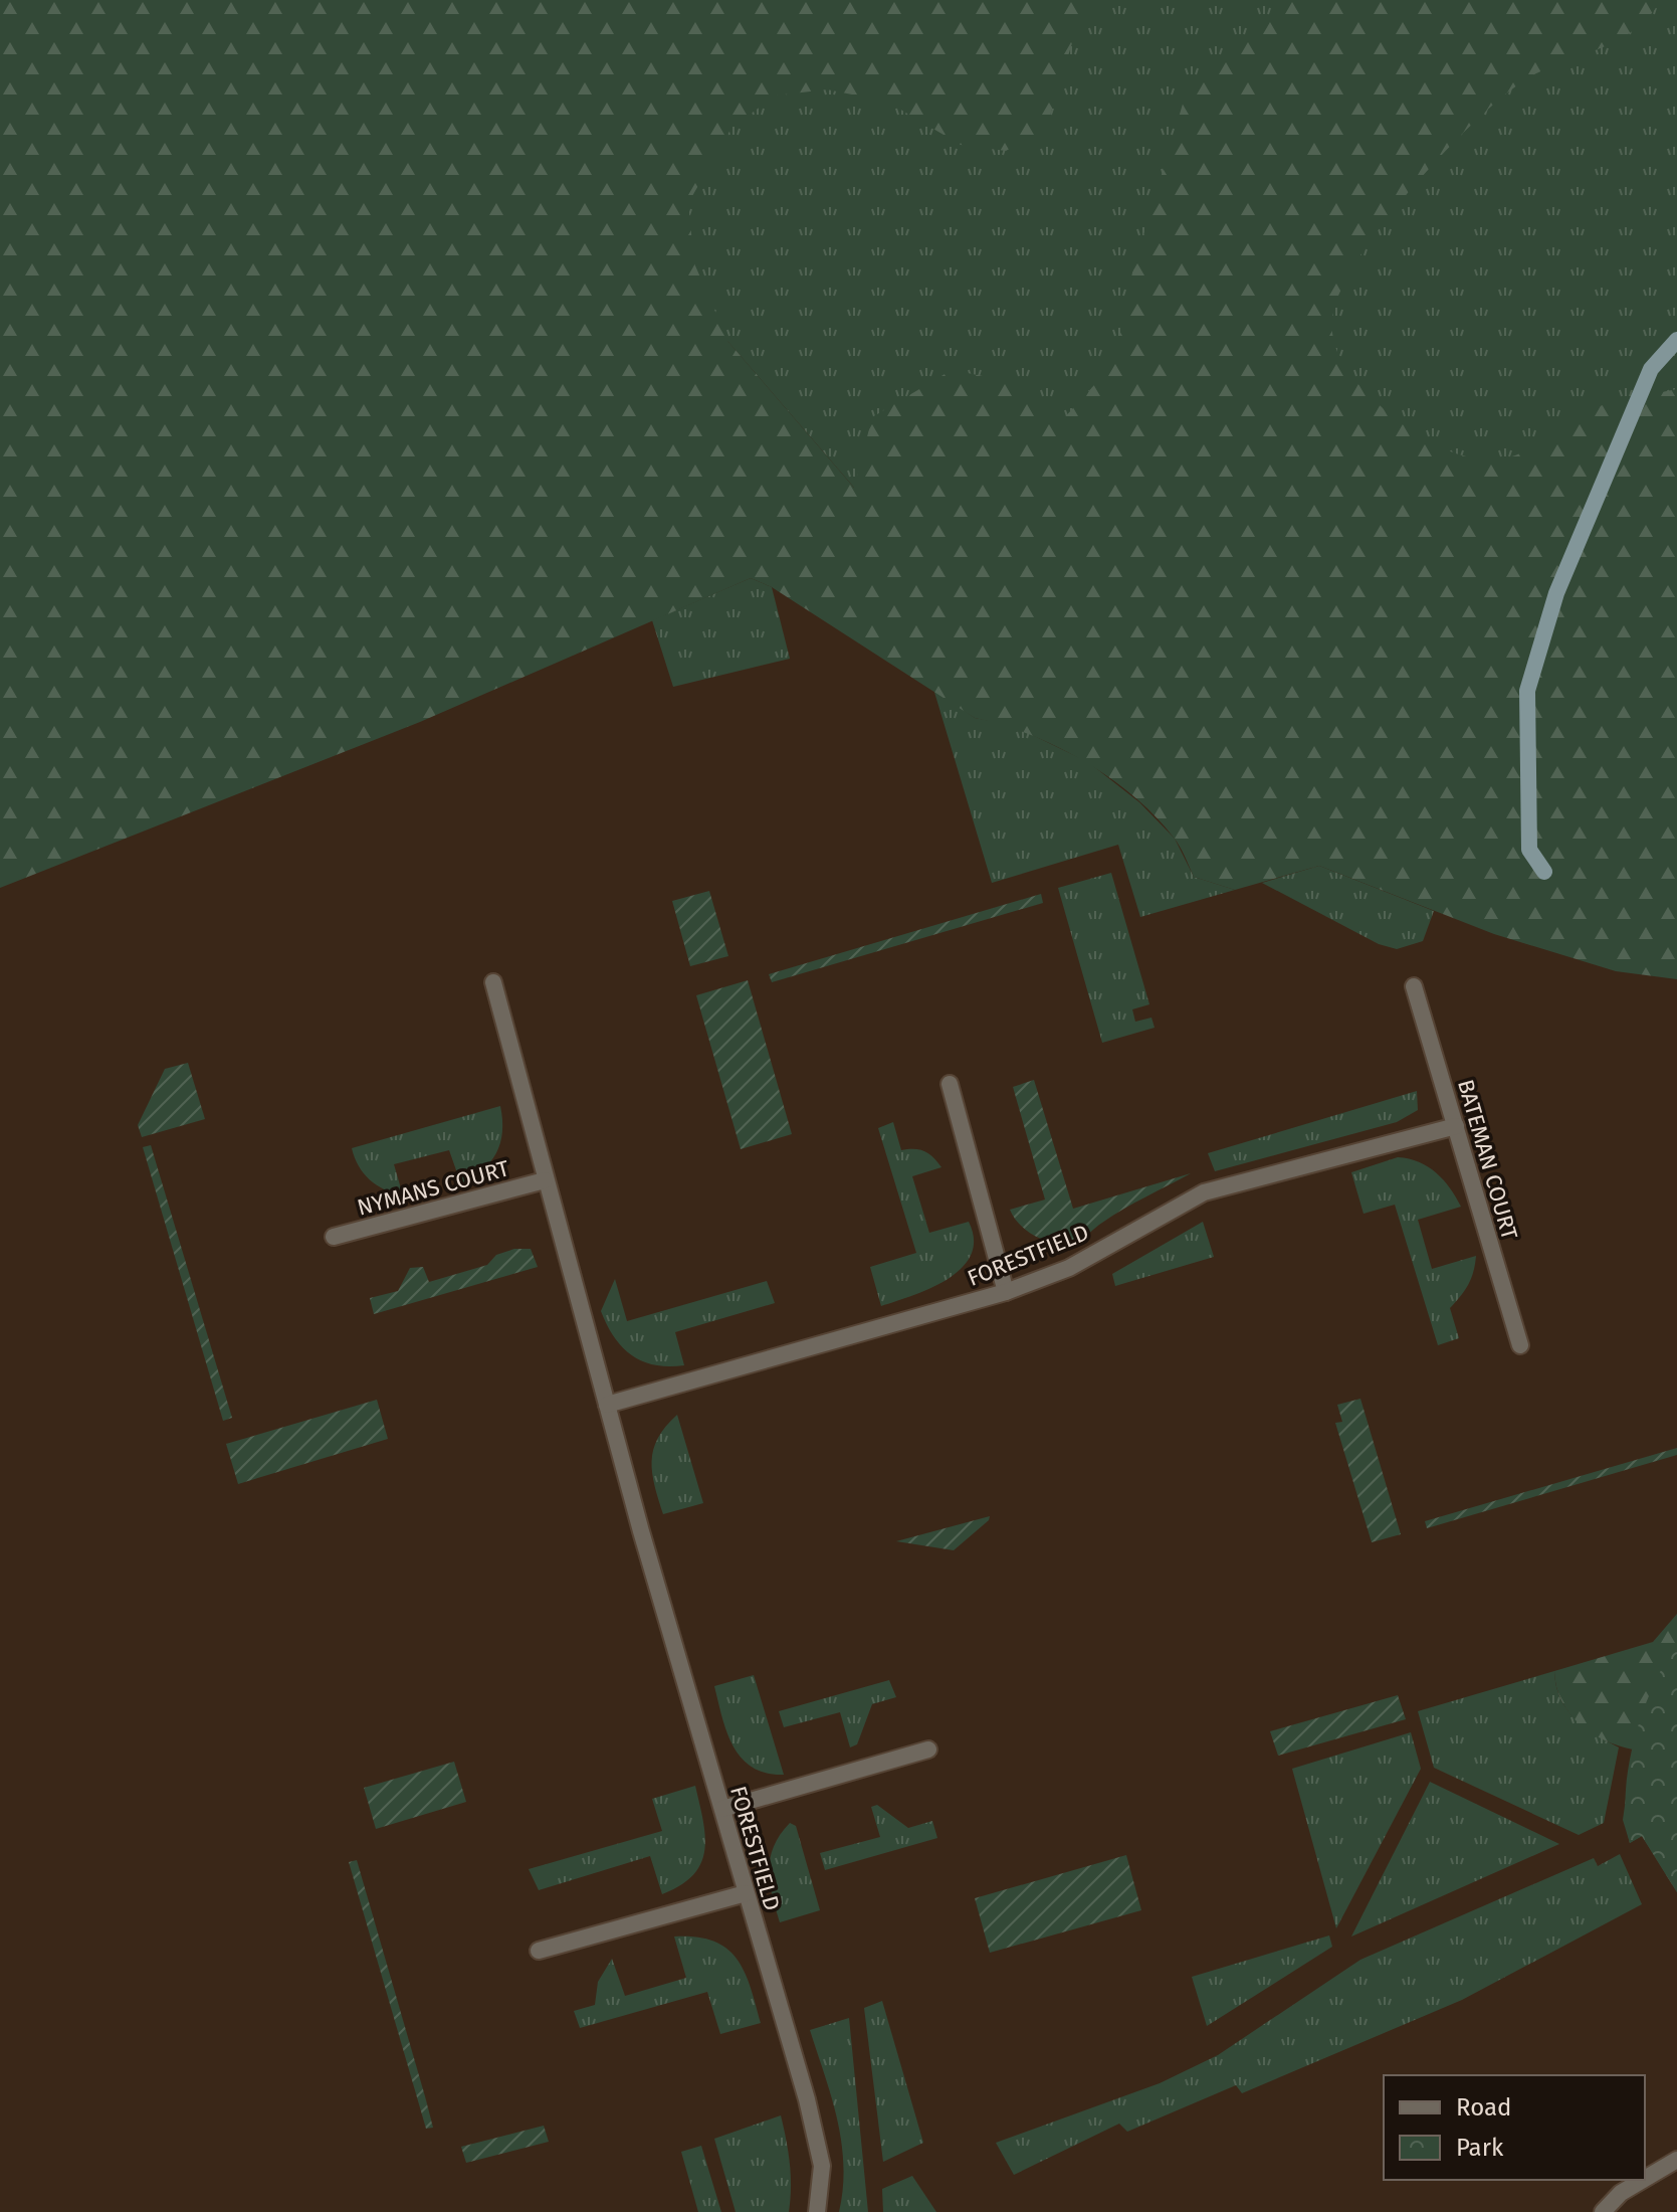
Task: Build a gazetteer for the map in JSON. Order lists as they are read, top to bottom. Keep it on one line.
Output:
{"streets":{"street":["BATEMAN COURT","NYMANS COURT","FORESTFIELD"]},"crossings":[["BATEMAN COURT","FORESTFIELD"],["NYMANS COURT","FORESTFIELD"]],"legend":["Road","Park"]}
